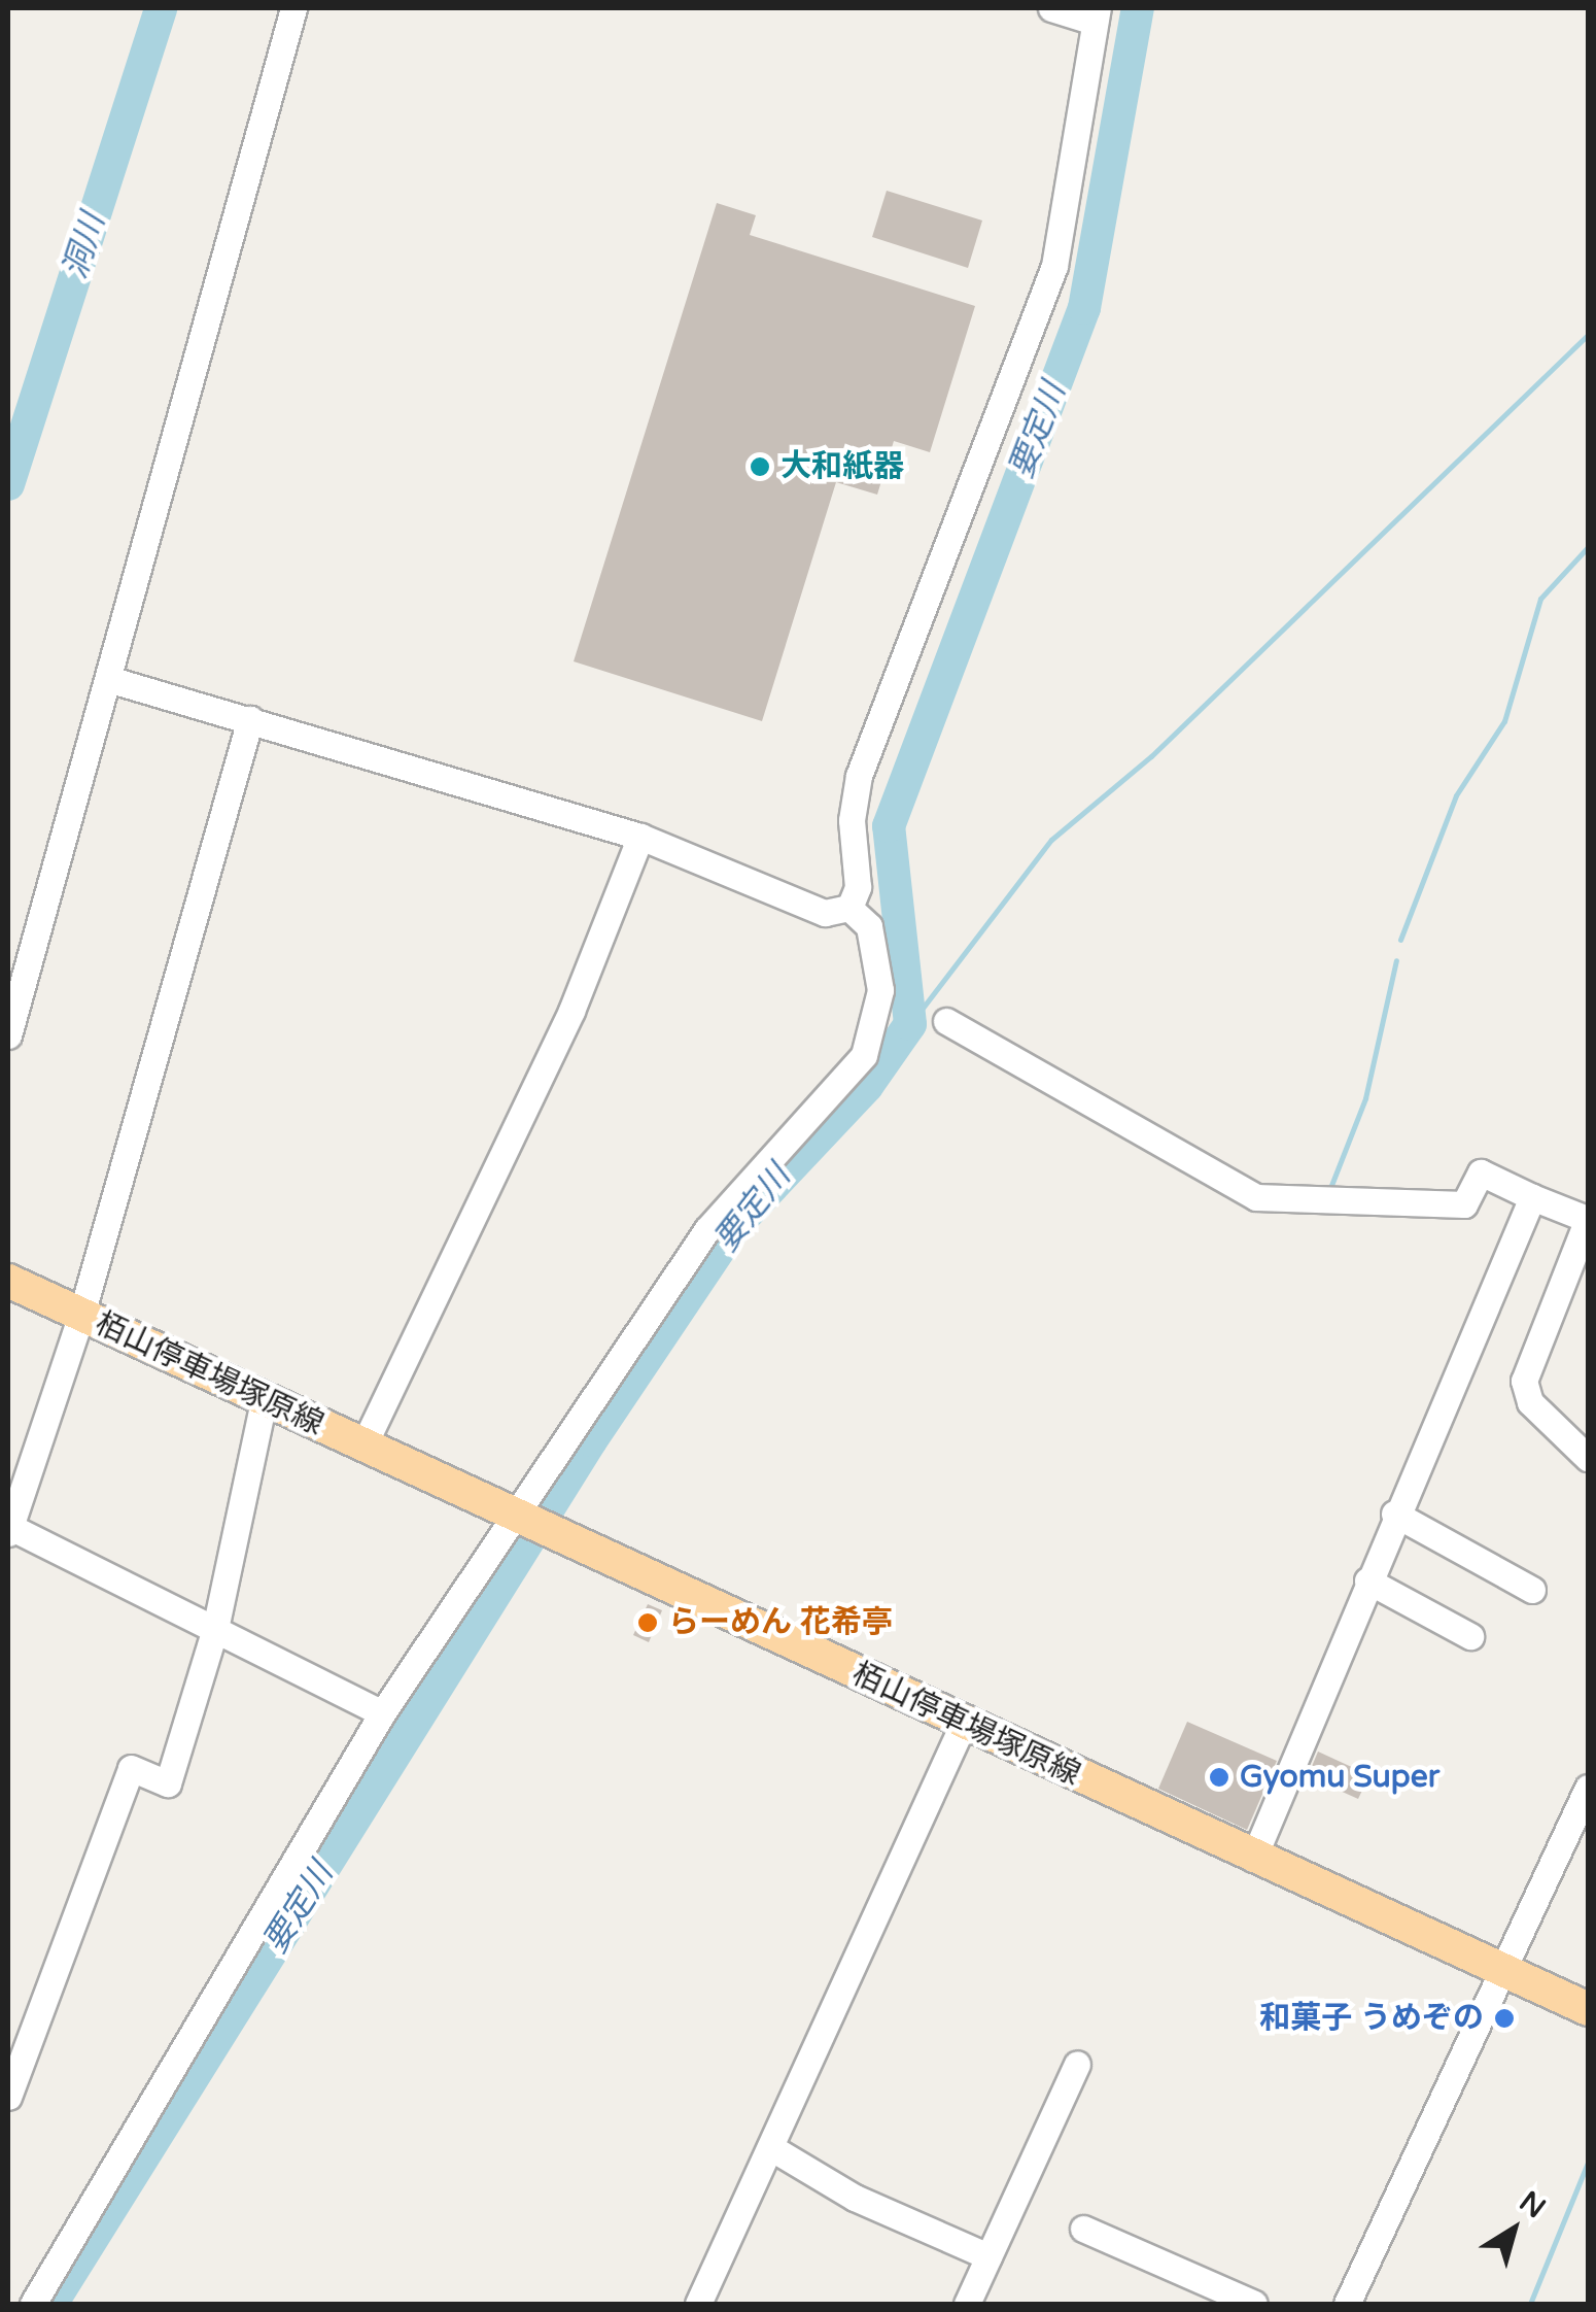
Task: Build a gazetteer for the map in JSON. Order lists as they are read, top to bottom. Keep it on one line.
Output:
{"streets":{"main road":["栢山停車場塚原線"]},"water":["洞川","要定川"],"places":["大和紙器","らーめん 花希亭","Gyomu Super","和菓子 うめぞの"],"north":"top right"}
